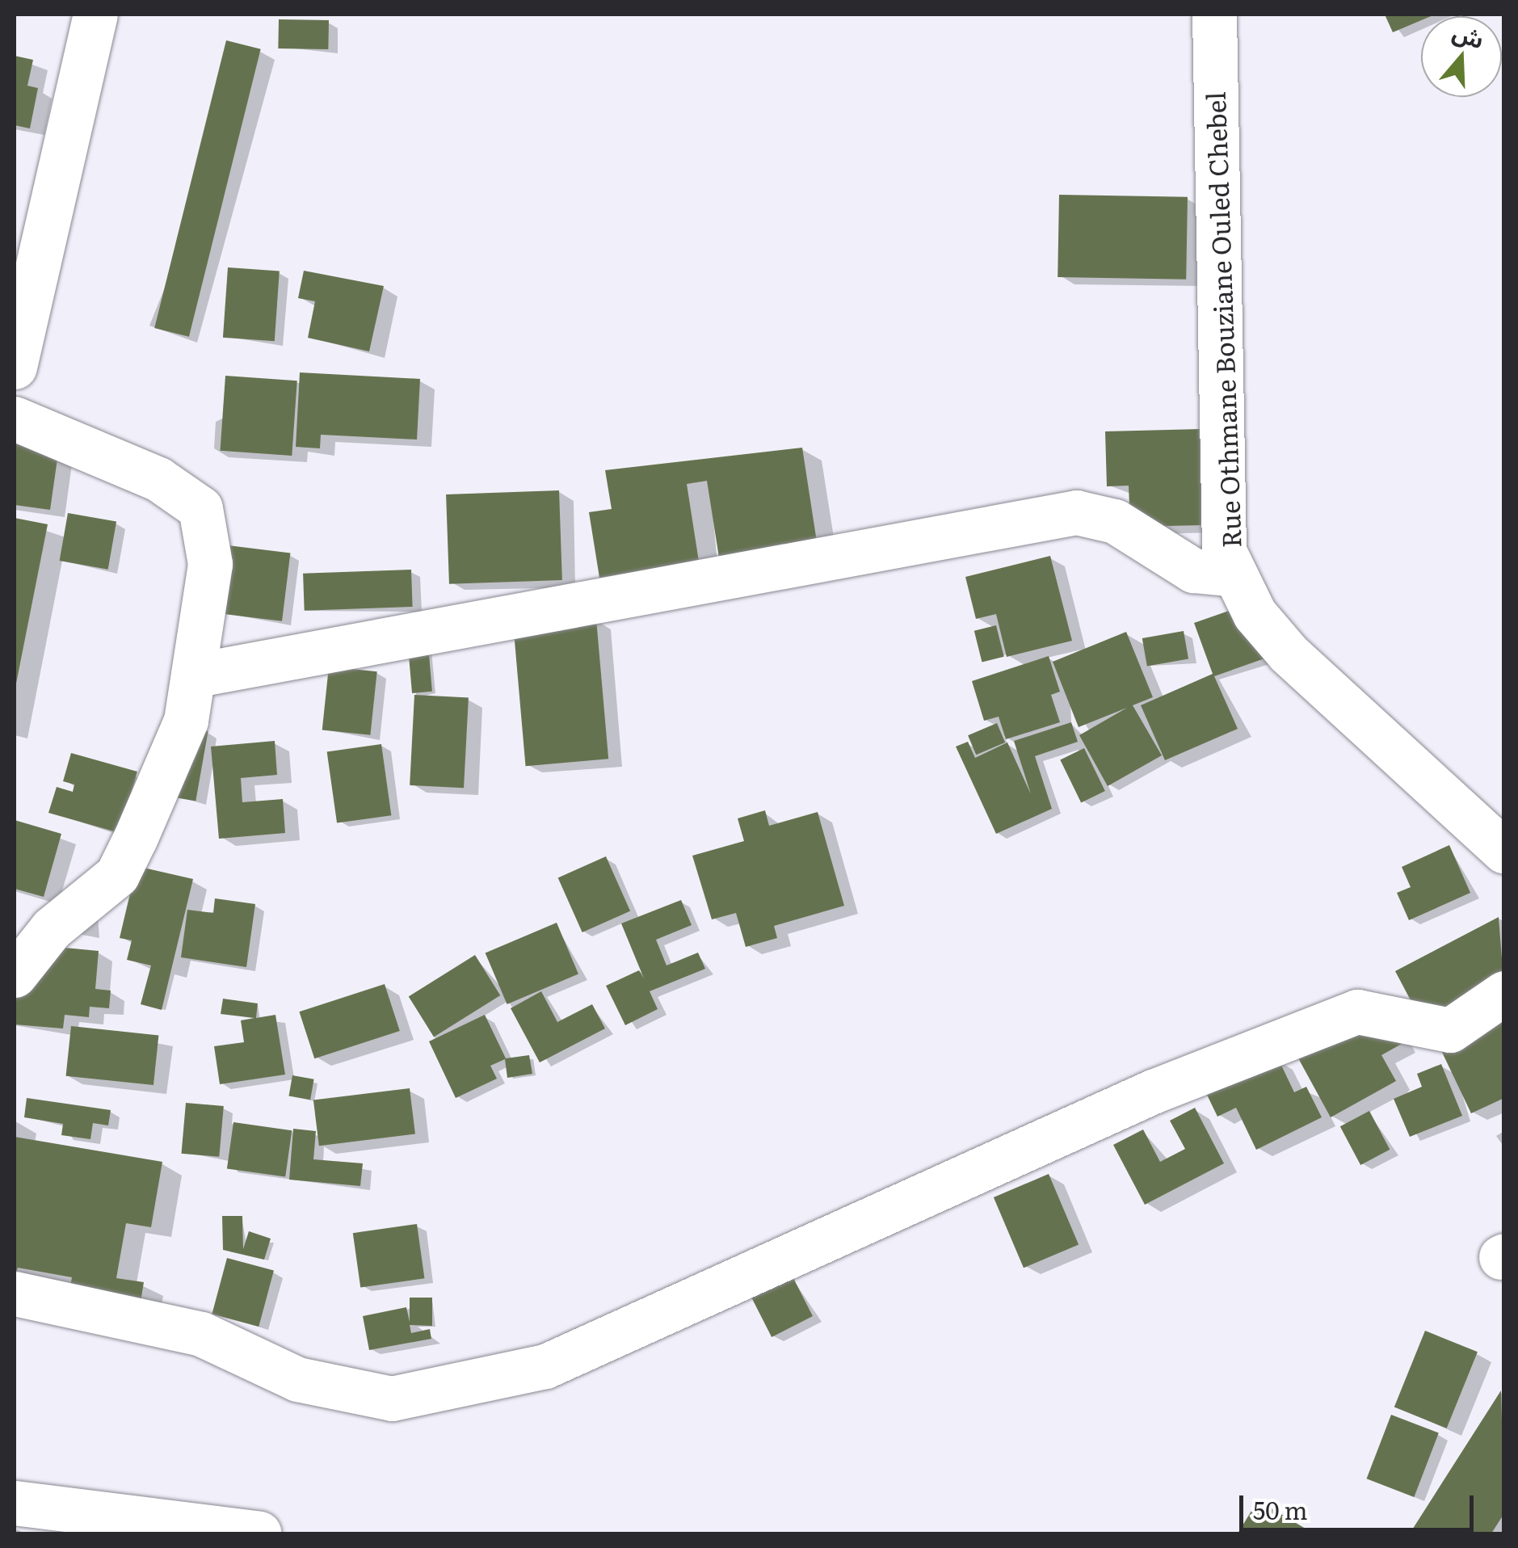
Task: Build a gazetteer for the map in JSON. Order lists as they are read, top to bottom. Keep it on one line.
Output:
{"streets":{"street":["Rue Othmane Bouziane Ouled Chebel"]},"scale_bar":"50 m","north":"top"}
